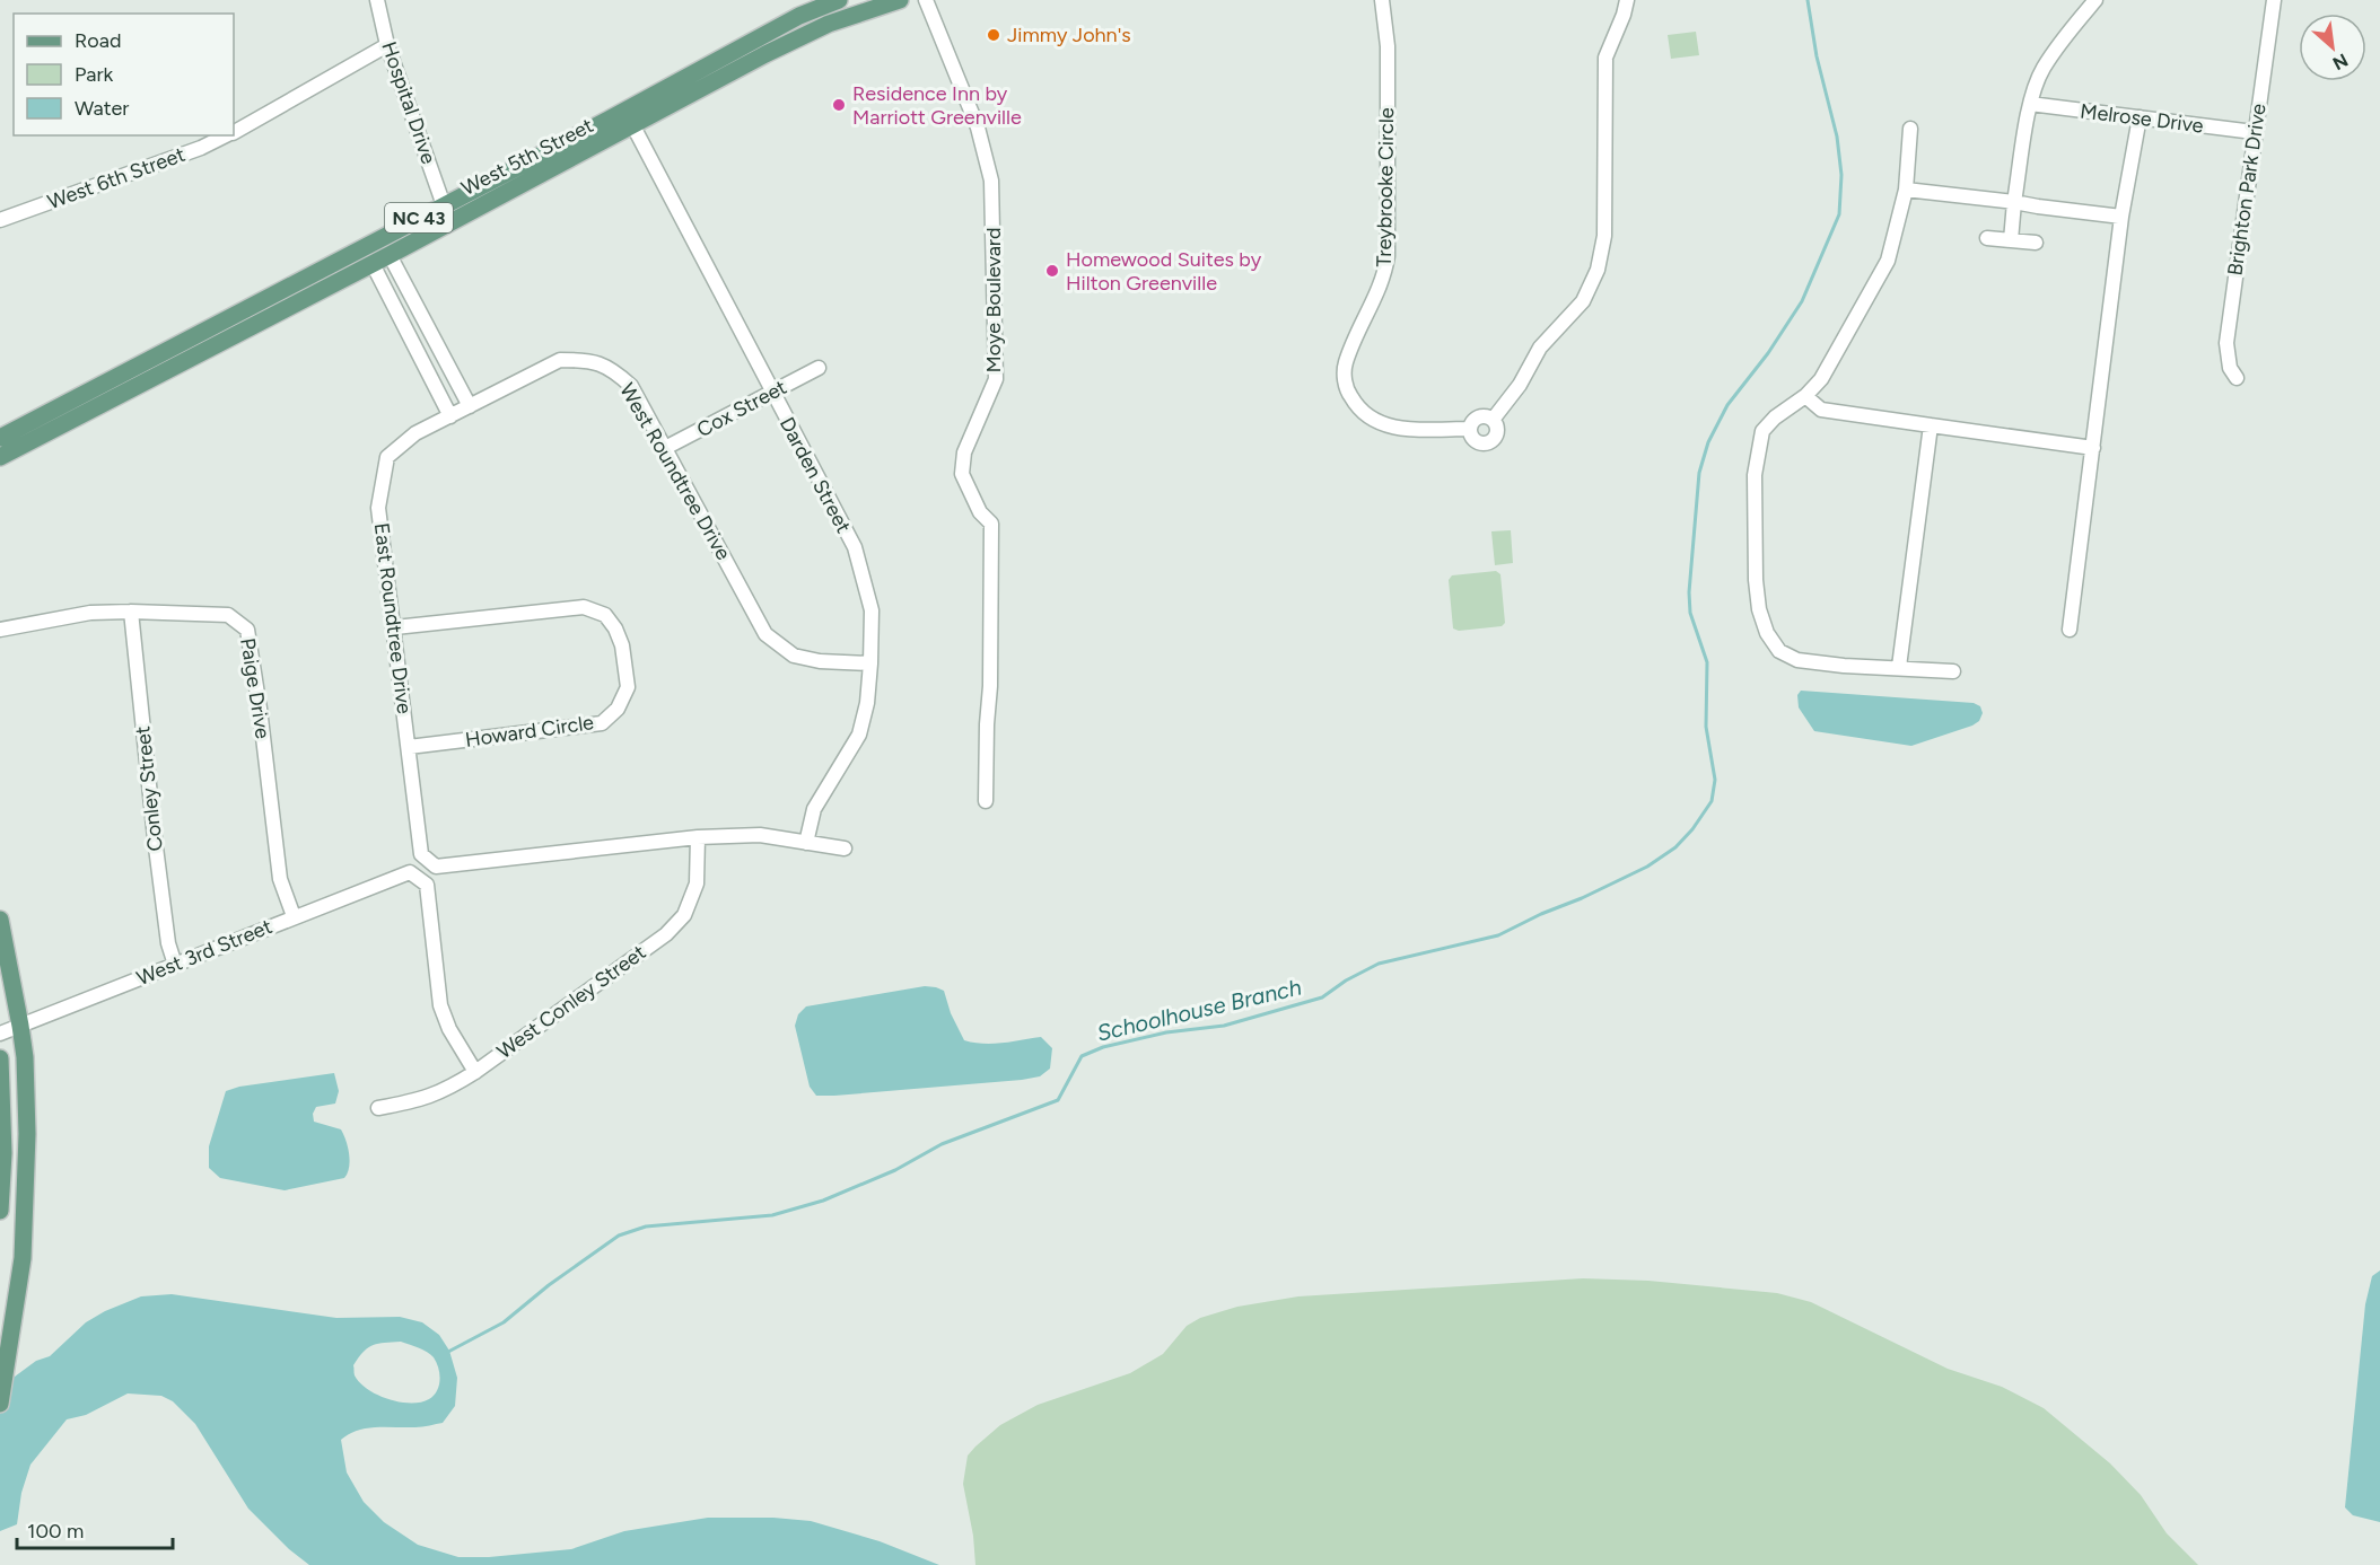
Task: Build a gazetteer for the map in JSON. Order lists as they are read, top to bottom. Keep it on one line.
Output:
{"streets":{"main road":["West 5th Street","NC 43"],"street":["Hospital Drive","Melrose Drive","West 6th Street","Treybrooke Circle","Brighton Park Drive","Moye Boulevard","Cox Street","West Roundtree Drive","Darden Street","East Roundtree Drive","Paige Drive","Howard Circle","Conley Street","West 3rd Street","West Conley Street"]},"crossings":[["Hospital Drive","West 5th Street"],["Hospital Drive","West 6th Street"],["Melrose Drive","Brighton Park Drive"],["West 5th Street","Darden Street"],["Cox Street","West Roundtree Drive"],["Cox Street","Darden Street"],["West Roundtree Drive","Darden Street"],["West Roundtree Drive","East Roundtree Drive"],["East Roundtree Drive","Howard Circle"],["East Roundtree Drive","West Conley Street"],["Paige Drive","Conley Street"],["Paige Drive","West 3rd Street"],["Conley Street","West 3rd Street"],["West 3rd Street","West Conley Street"]],"water":["Schoolhouse Branch"],"places":["Jimmy John's","Residence Inn by Marriott Greenville","Homewood Suites by Hilton Greenville"],"legend":["Road","Park","Water"],"scale_bar":"100 m","north":"bottom right"}
